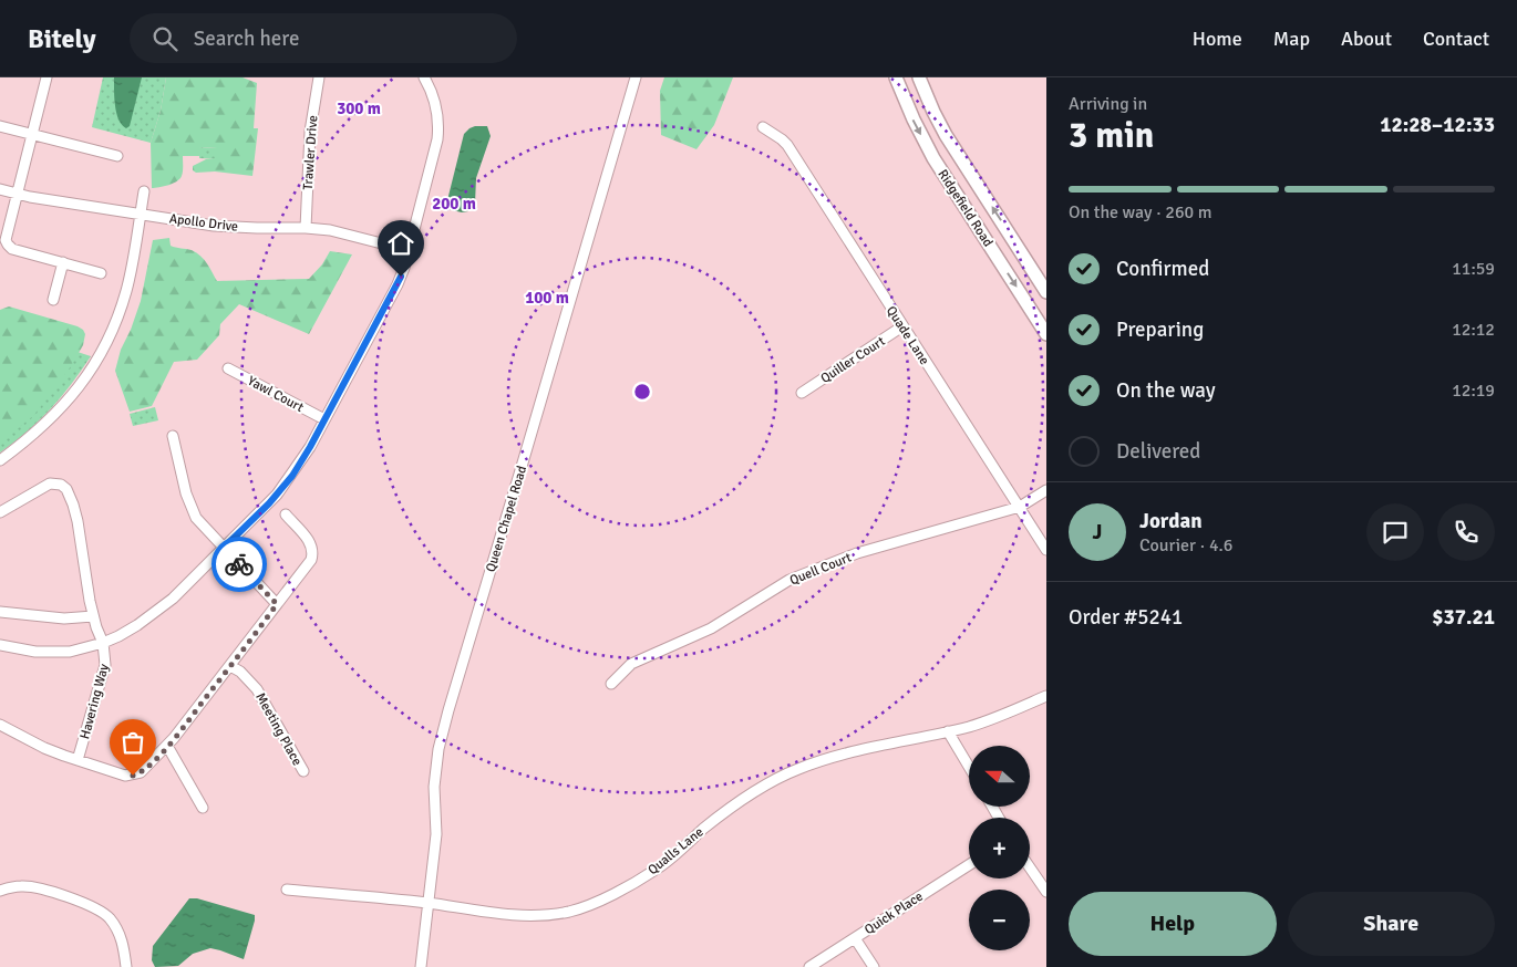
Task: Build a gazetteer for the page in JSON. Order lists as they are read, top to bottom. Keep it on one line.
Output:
{"streets":{"main road":["Ridgefield Road"],"street":["Trawler Drive","Apollo Drive","Quade Lane","Quiller Court","Yawl Court","Queen Chapel Road","Quell Court","Havering Way","Meeting Place","Qualls Lane","Quick Place"]},"crossings":[["Trawler Drive","Apollo Drive"],["Quade Lane","Quiller Court"],["Quade Lane","Quell Court"],["Queen Chapel Road","Qualls Lane"]],"north":"left","page":{"header":"Bitely","search":"Search here","nav":["Home","Map","About","Contact"],"heading":["3 min","Arriving in","12:28–12:33"],"panel":["Jordan","Courier · 4.6","Order #5241","$37.21"],"bar":"On the way · 260 m","list":[["Confirmed","11:59"],["Preparing","12:12"],["On the way","12:19"],"Delivered"],"round":"J","map_buttons":["+","−"],"buttons":["Help","Share"]},"rings":["300 m","200 m","100 m"]}
